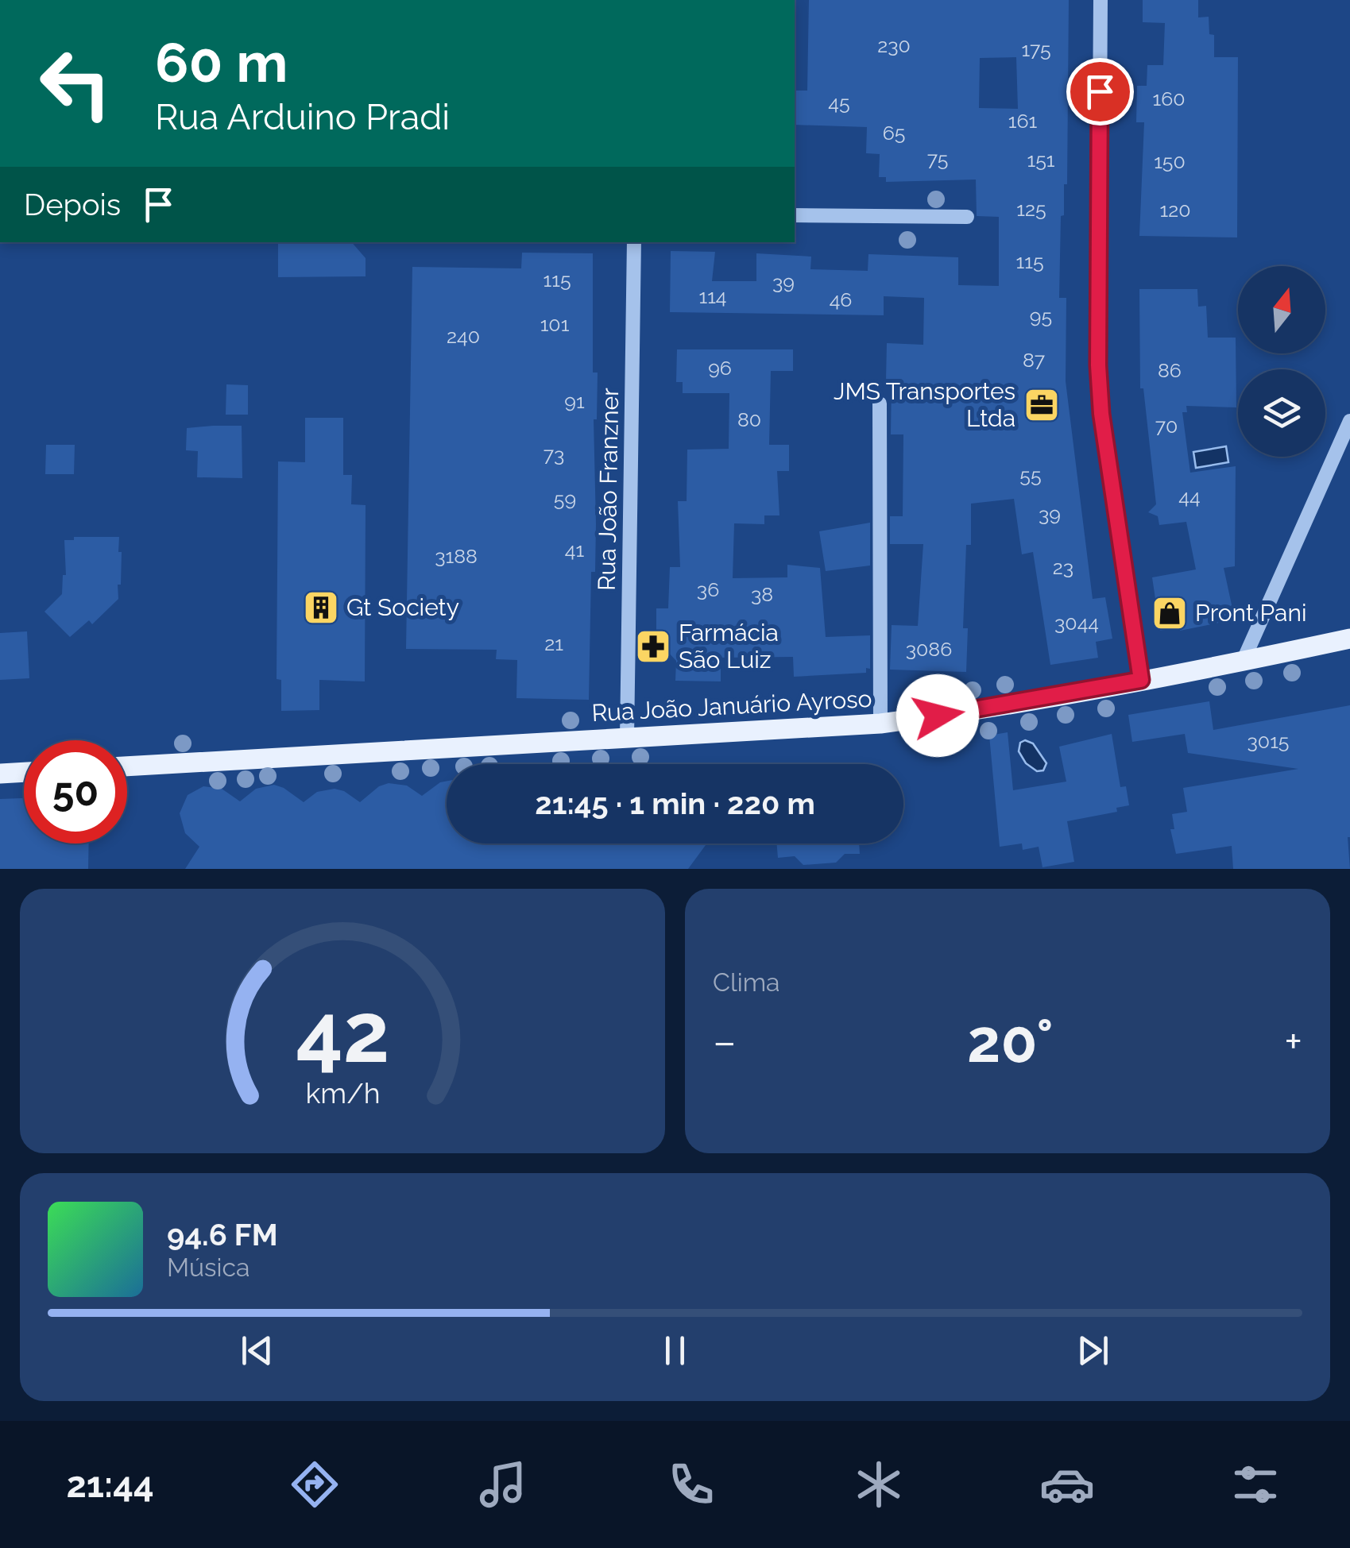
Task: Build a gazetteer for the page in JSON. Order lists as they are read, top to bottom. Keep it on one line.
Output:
{"streets":{"main road":["Rua João Januário Ayroso"],"street":["Rua João Franzner"]},"crossings":[["Rua João Franzner","Rua João Januário Ayroso"]],"places":{"office":["JMS Transportes Ltda"],"building":["Gt Society"],"shop":["Pront Pani"],"pharmacy":["Farmácia São Luiz"]},"house_numbers":["230","175","160","45","161","65","75","151","150","125","120","115","115","39","114","46","95","101","240","87","96","86","91","80","70","73","55","44","59","39","41","3188","23","36","38","3044","21","3086","3015"],"north":"top","page":{"turn":["60 m","Rua Arduino Pradi"],"then":"Depois","limit":"50","trip":"21:45 · 1 min · 220 m","tile":"Clima","heat":["−","20°","+"],"song":["94.6 FM","Música"],"tabs":"21:44","gauge":["42","km/h"]}}
